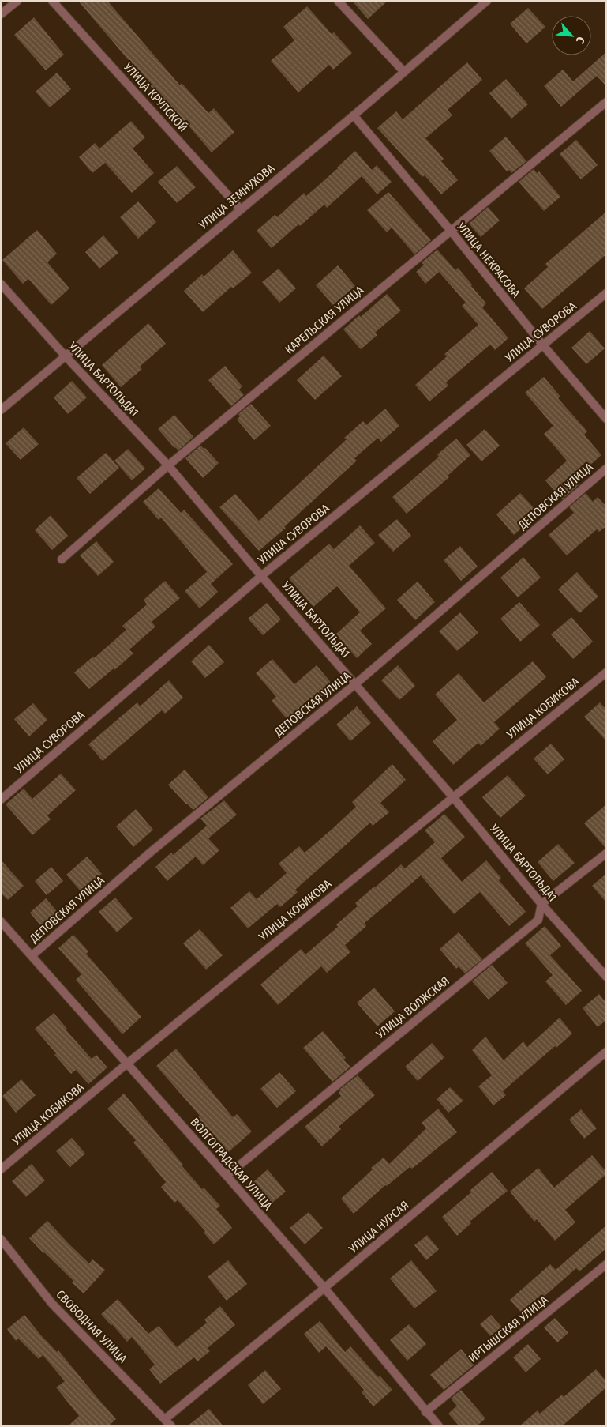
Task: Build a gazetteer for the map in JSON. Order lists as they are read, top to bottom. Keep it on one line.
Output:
{"streets":{"street":["УЛИЦА КРУПСКОЙ","УЛИЦА ЗЕМНУХОВА","УЛИЦА НЕКРАСОВА","КАРЕЛЬСКАЯ УЛИЦА","УЛИЦА СУВОРОВА","УЛИЦА БАРТОЛЬДА1","ДЕПОВСКАЯ УЛИЦА","УЛИЦА КОБИКОВА","УЛИЦА ВОЛЖСКАЯ","ВОЛГОГРАДСКАЯ УЛИЦА","УЛИЦА НУРСАЯ","СВОБОДНАЯ УЛИЦА","ИРТЫШСКАЯ УЛИЦА"]},"crossings":[["УЛИЦА КРУПСКОЙ","УЛИЦА ЗЕМНУХОВА"],["УЛИЦА ЗЕМНУХОВА","УЛИЦА НЕКРАСОВА"],["УЛИЦА ЗЕМНУХОВА","УЛИЦА БАРТОЛЬДА1"],["УЛИЦА НЕКРАСОВА","КАРЕЛЬСКАЯ УЛИЦА"],["УЛИЦА НЕКРАСОВА","УЛИЦА СУВОРОВА"],["КАРЕЛЬСКАЯ УЛИЦА","УЛИЦА БАРТОЛЬДА1"],["УЛИЦА СУВОРОВА","УЛИЦА БАРТОЛЬДА1"],["УЛИЦА БАРТОЛЬДА1","ДЕПОВСКАЯ УЛИЦА"],["УЛИЦА БАРТОЛЬДА1","УЛИЦА КОБИКОВА"],["УЛИЦА БАРТОЛЬДА1","УЛИЦА ВОЛЖСКАЯ"],["ДЕПОВСКАЯ УЛИЦА","ВОЛГОГРАДСКАЯ УЛИЦА"],["УЛИЦА КОБИКОВА","ВОЛГОГРАДСКАЯ УЛИЦА"],["УЛИЦА ВОЛЖСКАЯ","ВОЛГОГРАДСКАЯ УЛИЦА"],["ВОЛГОГРАДСКАЯ УЛИЦА","УЛИЦА НУРСАЯ"],["ВОЛГОГРАДСКАЯ УЛИЦА","ИРТЫШСКАЯ УЛИЦА"],["УЛИЦА НУРСАЯ","СВОБОДНАЯ УЛИЦА"]],"north":"bottom right"}
